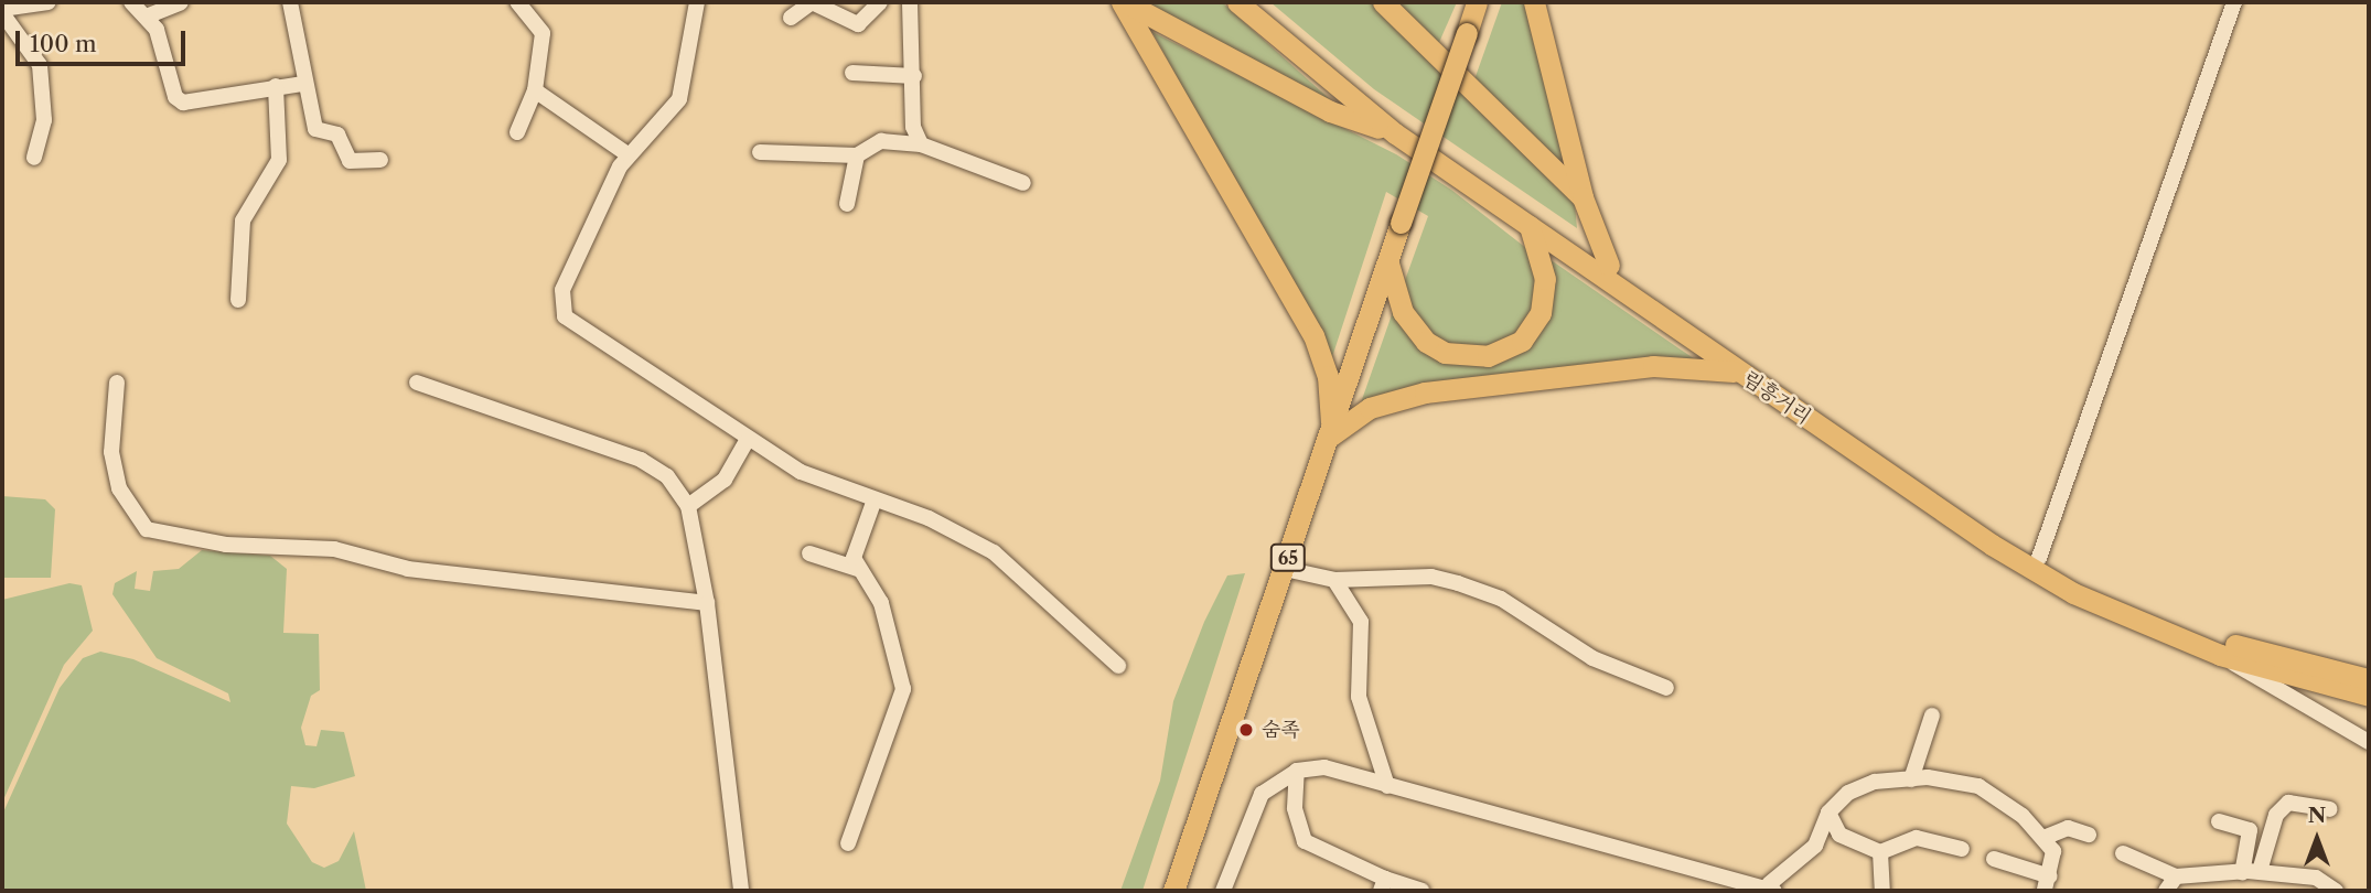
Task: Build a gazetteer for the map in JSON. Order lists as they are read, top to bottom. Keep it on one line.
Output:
{"streets":{"main road":["림흥거리","65"]},"places":["숨족"],"scale_bar":"100 m","north":"top"}
